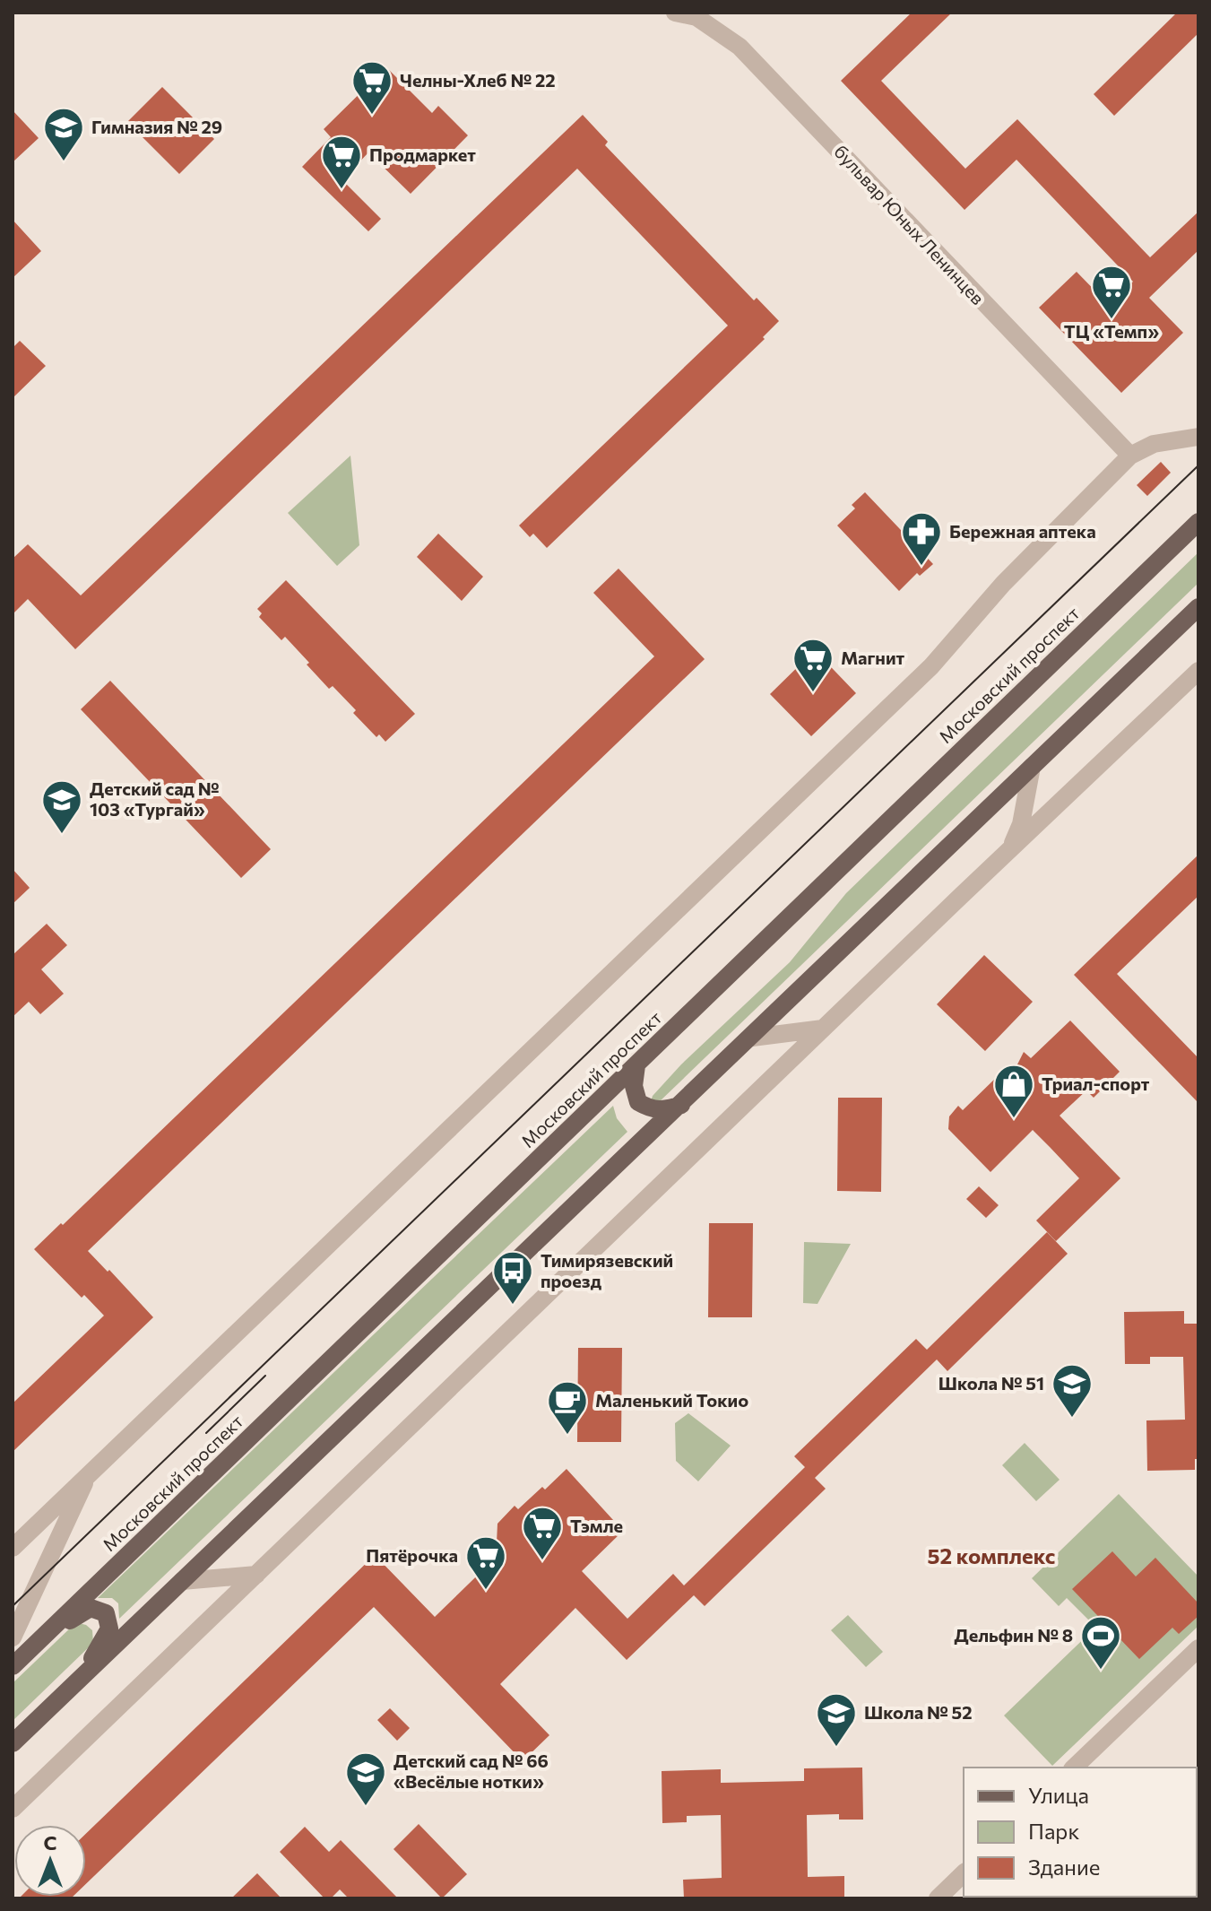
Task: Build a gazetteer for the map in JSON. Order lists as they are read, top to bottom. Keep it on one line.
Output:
{"streets":{"main road":["Московский проспект"],"street":["бульвар Юных Ленинцев"]},"districts":["52 комплекс"],"places":{"supermarket":["Челны-Хлеб № 22","Продмаркет","ТЦ «Темп»","Магнит","Тэмле","Пятёрочка"],"school or university":["Гимназия № 29","Детский сад № 103 «Тургай»","Школа № 51","Школа № 52","Детский сад № 66 «Весёлые нотки»"],"pharmacy":["Бережная аптека"],"shop":["Триал-спорт"],"bus stop":["Тимирязевский проезд"],"cafe":["Маленький Токио"],"sports":["Дельфин № 8"]},"legend":["Улица","Парк","Здание"],"north":"top"}
